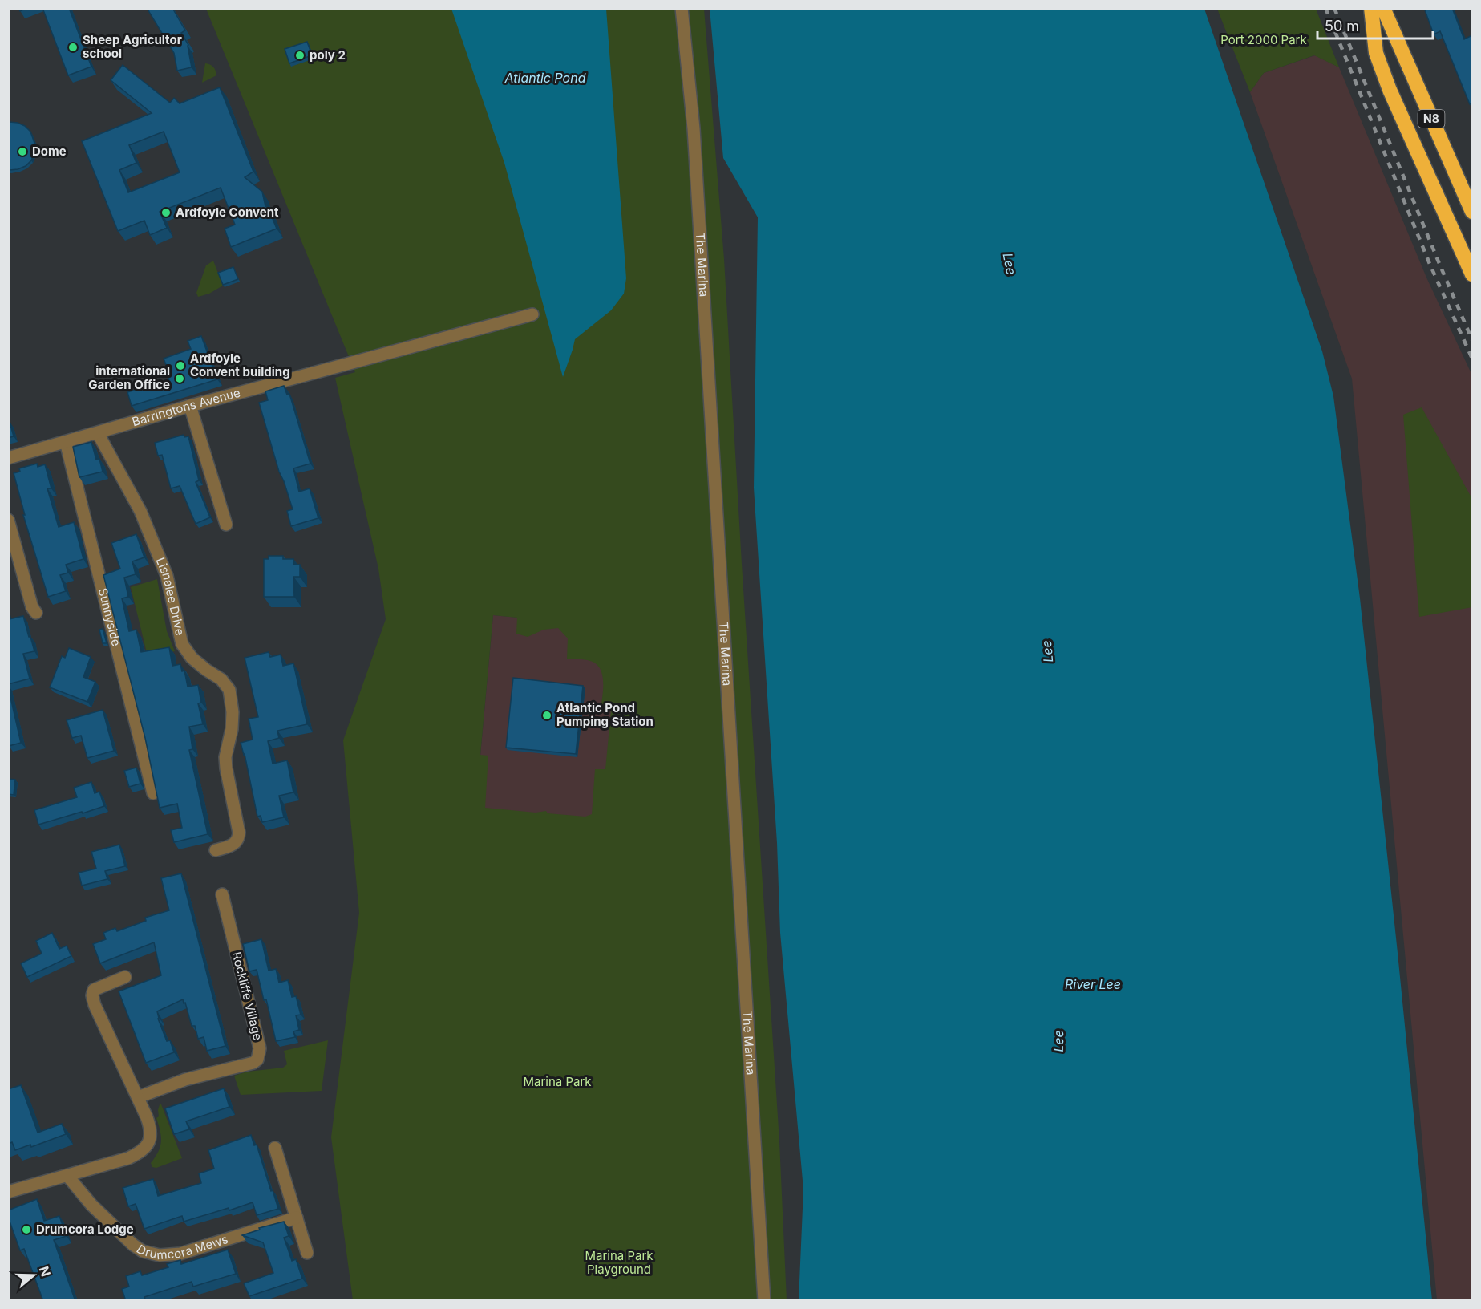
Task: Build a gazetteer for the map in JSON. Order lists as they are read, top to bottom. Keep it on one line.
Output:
{"streets":{"highway":["N8"],"street":["The Marina","Barringtons Avenue","Lisnalee Drive","Sunnyside","Rockliffe Village","Drumcora Mews"]},"crossings":[["Barringtons Avenue","Lisnalee Drive"],["Barringtons Avenue","Sunnyside"]],"water":["Atlantic Pond","Lee","River Lee"],"parks":["Port 2000 Park","Marina Park","Marina Park Playground"],"places":["Sheep Agricultor school","poly 2","Dome","Ardfoyle Convent","Ardfoyle Convent building","international Garden Office","Atlantic Pond Pumping Station","Drumcora Lodge"],"scale_bar":"50 m","north":"right"}
